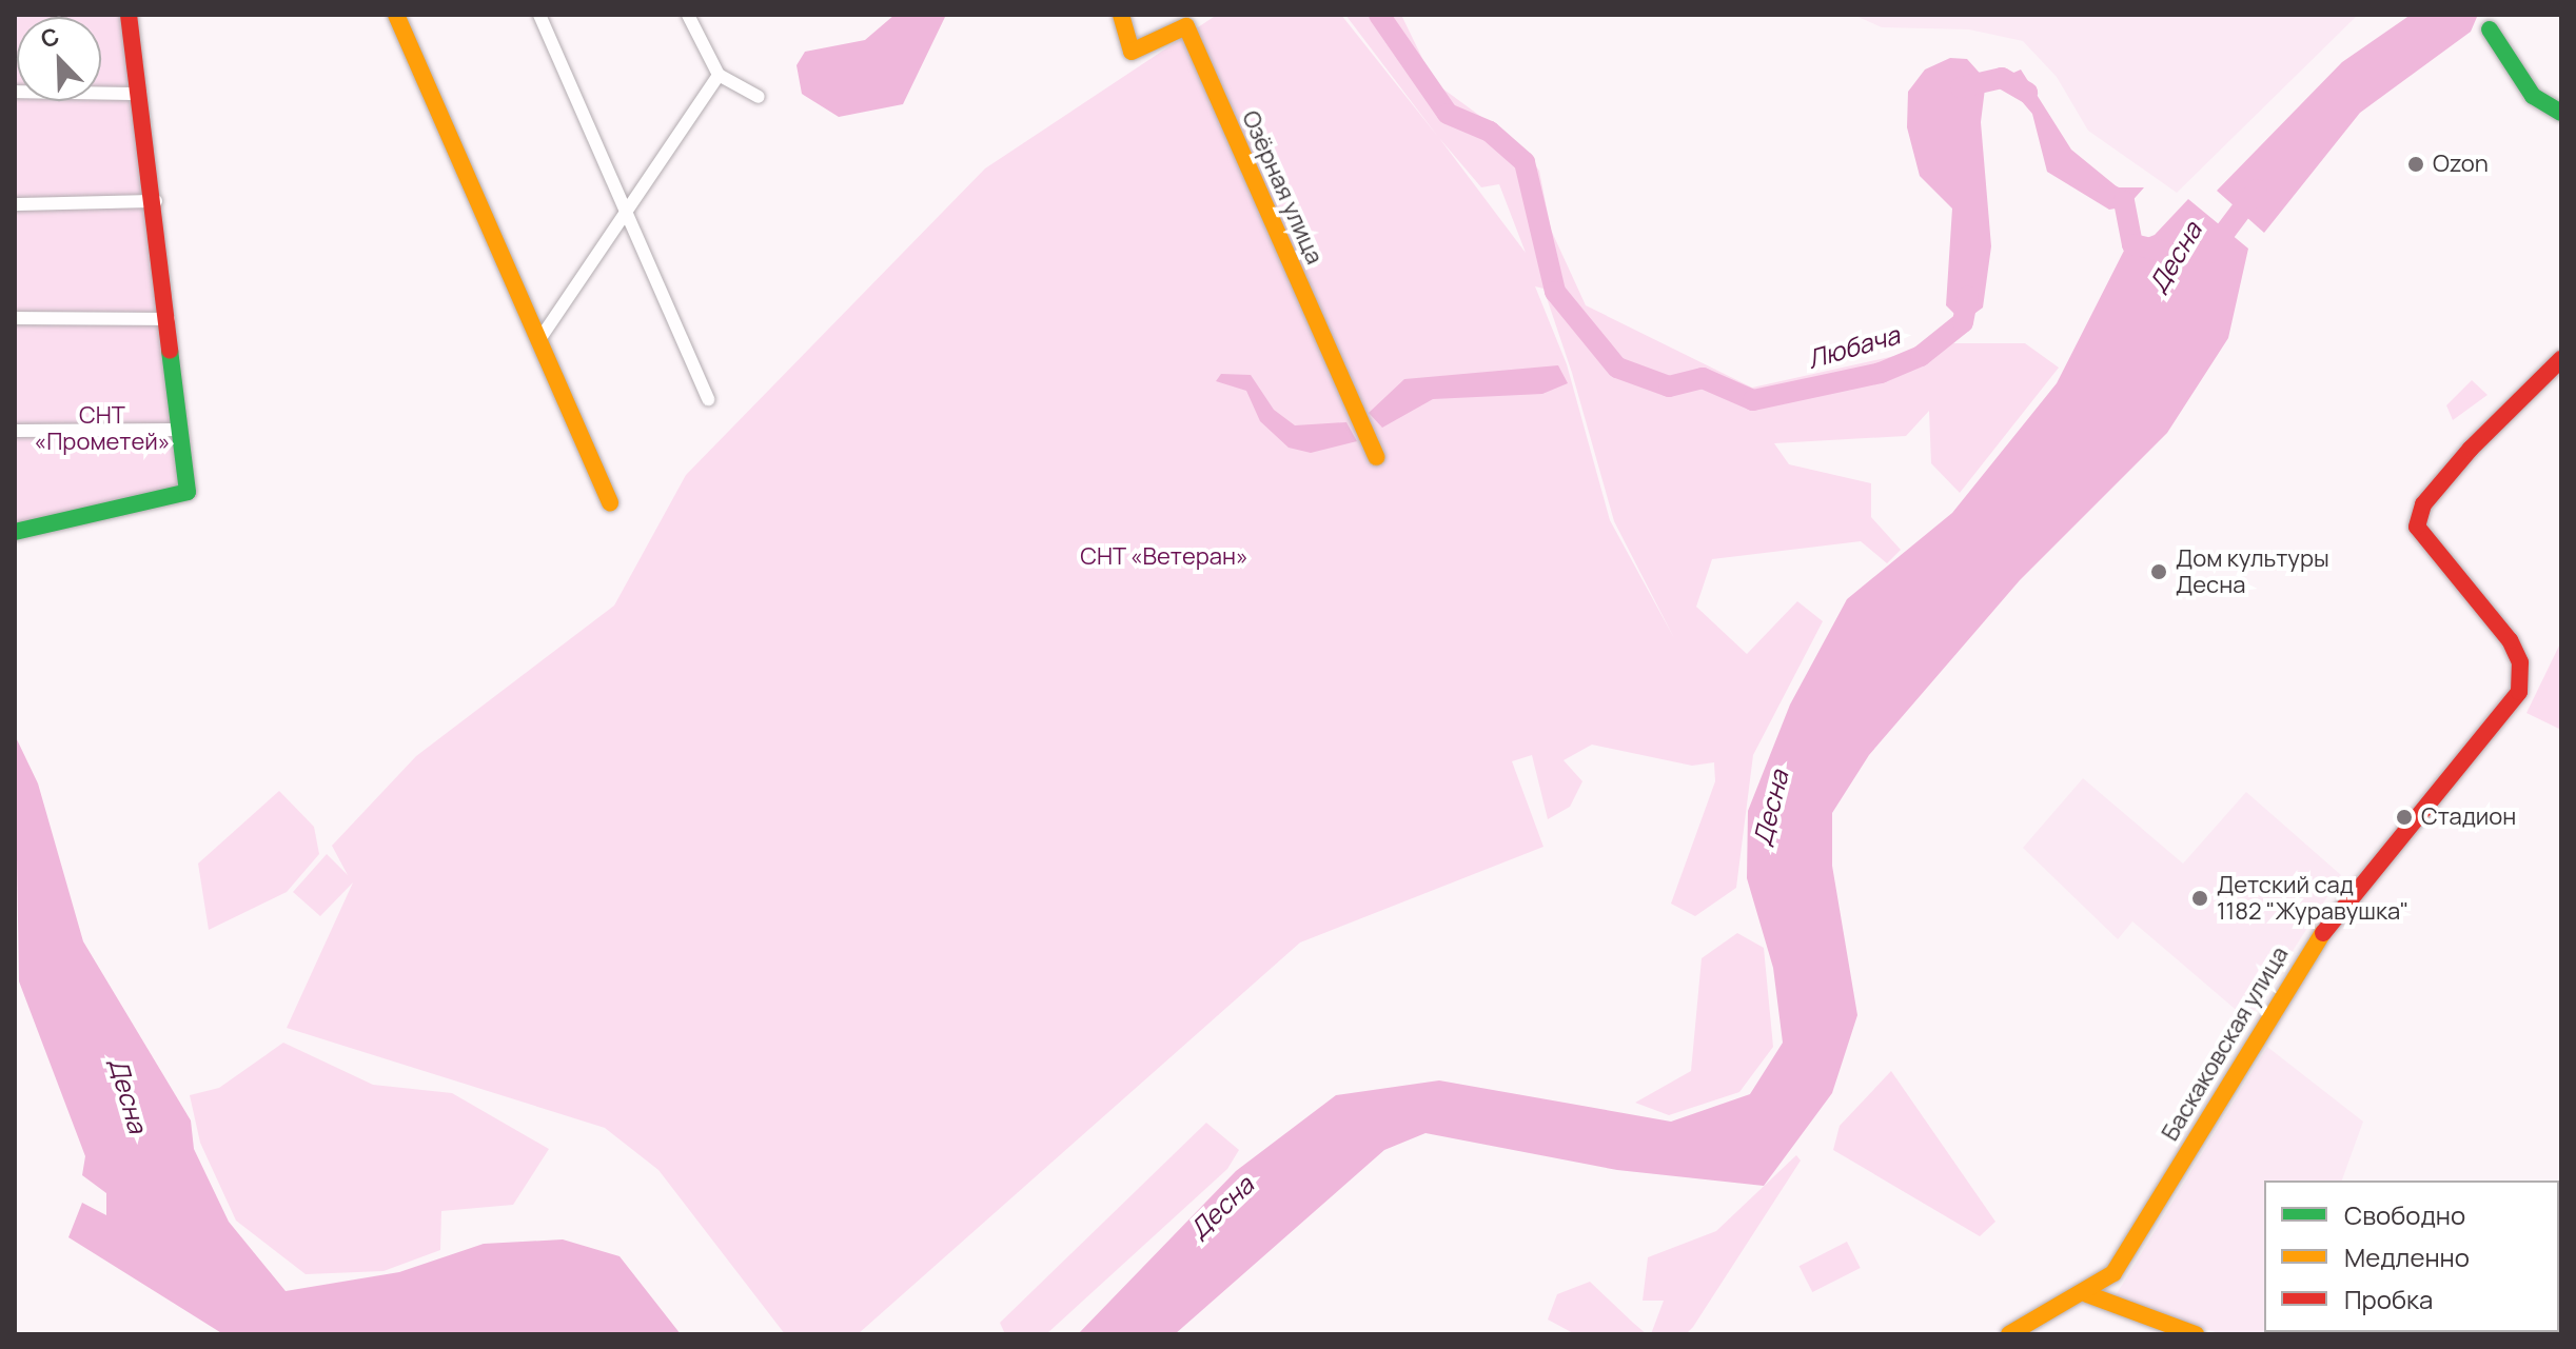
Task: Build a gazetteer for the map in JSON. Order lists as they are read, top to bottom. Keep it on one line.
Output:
{"streets":{"street":["Озёрная улица","Баскаковская улица"]},"water":["Десна","Любача"],"parks":["СНТ «Прометей»","СНТ «Ветеран»"],"places":["Ozon","Дом культуры Десна","Стадион","Детский сад 1182 \"Журавушка\""],"legend":["Свободно","Медленно","Пробка"],"north":"top left"}
